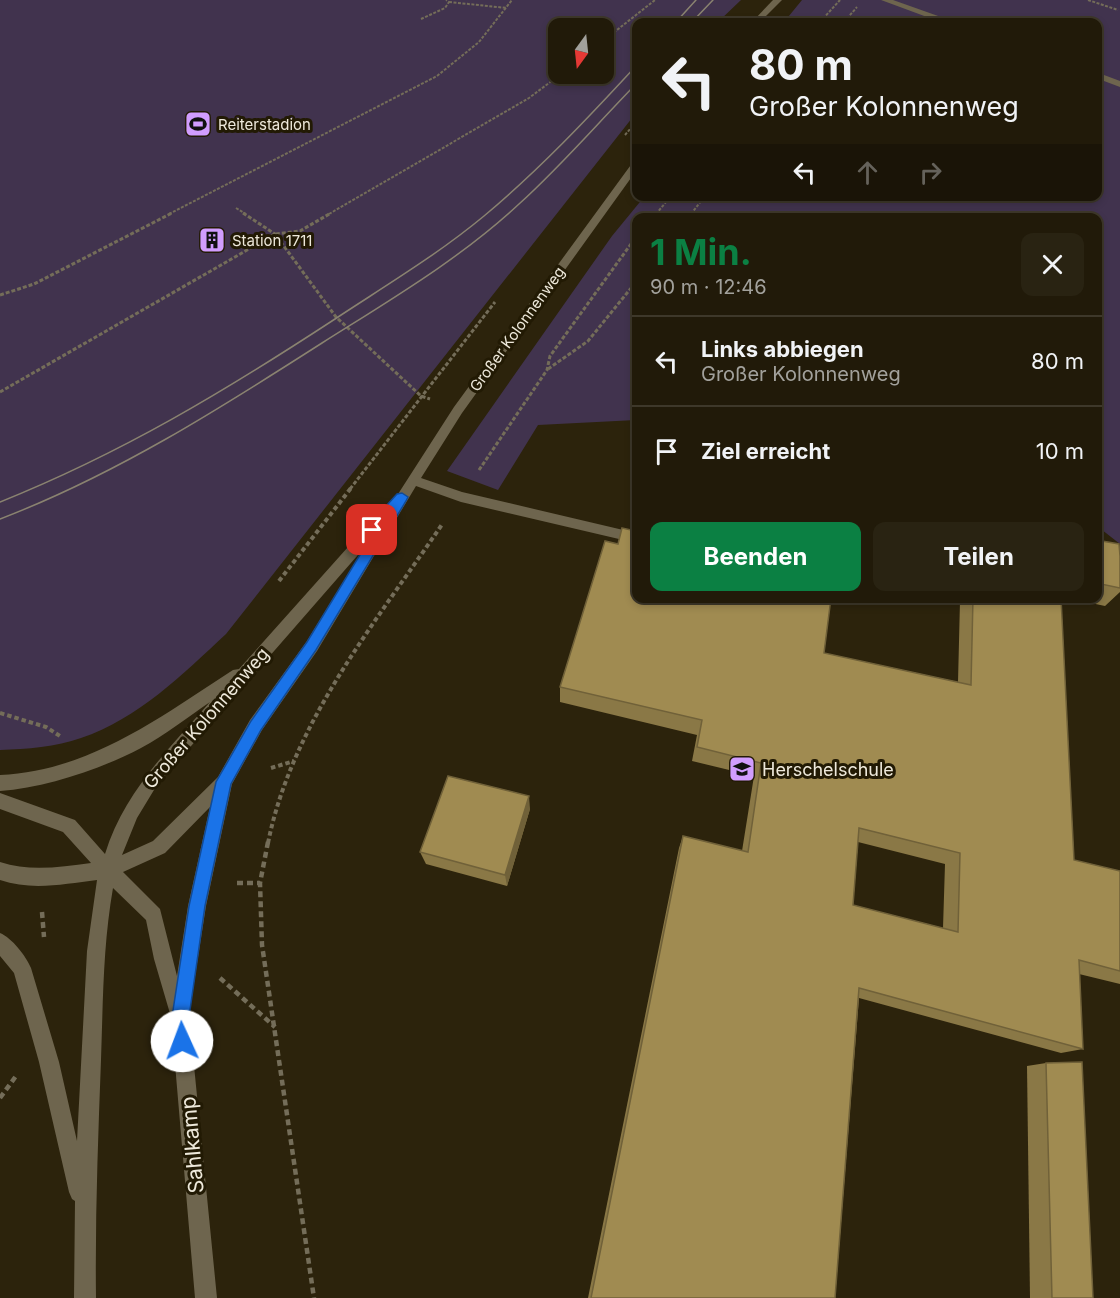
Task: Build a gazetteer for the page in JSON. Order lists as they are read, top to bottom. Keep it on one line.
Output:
{"streets":{"street":["Großer Kolonnenweg","Sahlkamp"]},"crossings":[["Großer Kolonnenweg","Sahlkamp"]],"places":{"sports":["Reiterstadion"],"building":["Station 1711"],"school or university":["Herschelschule"]},"north":"bottom","page":{"turn":["80 m","Großer Kolonnenweg"],"heading":["1 Min.","90 m · 12:46"],"list":[{"name":"Links abbiegen","note":"Großer Kolonnenweg","value":"80 m"},{"name":"Ziel erreicht","value":"10 m"}],"buttons":["Beenden","Teilen"]}}
